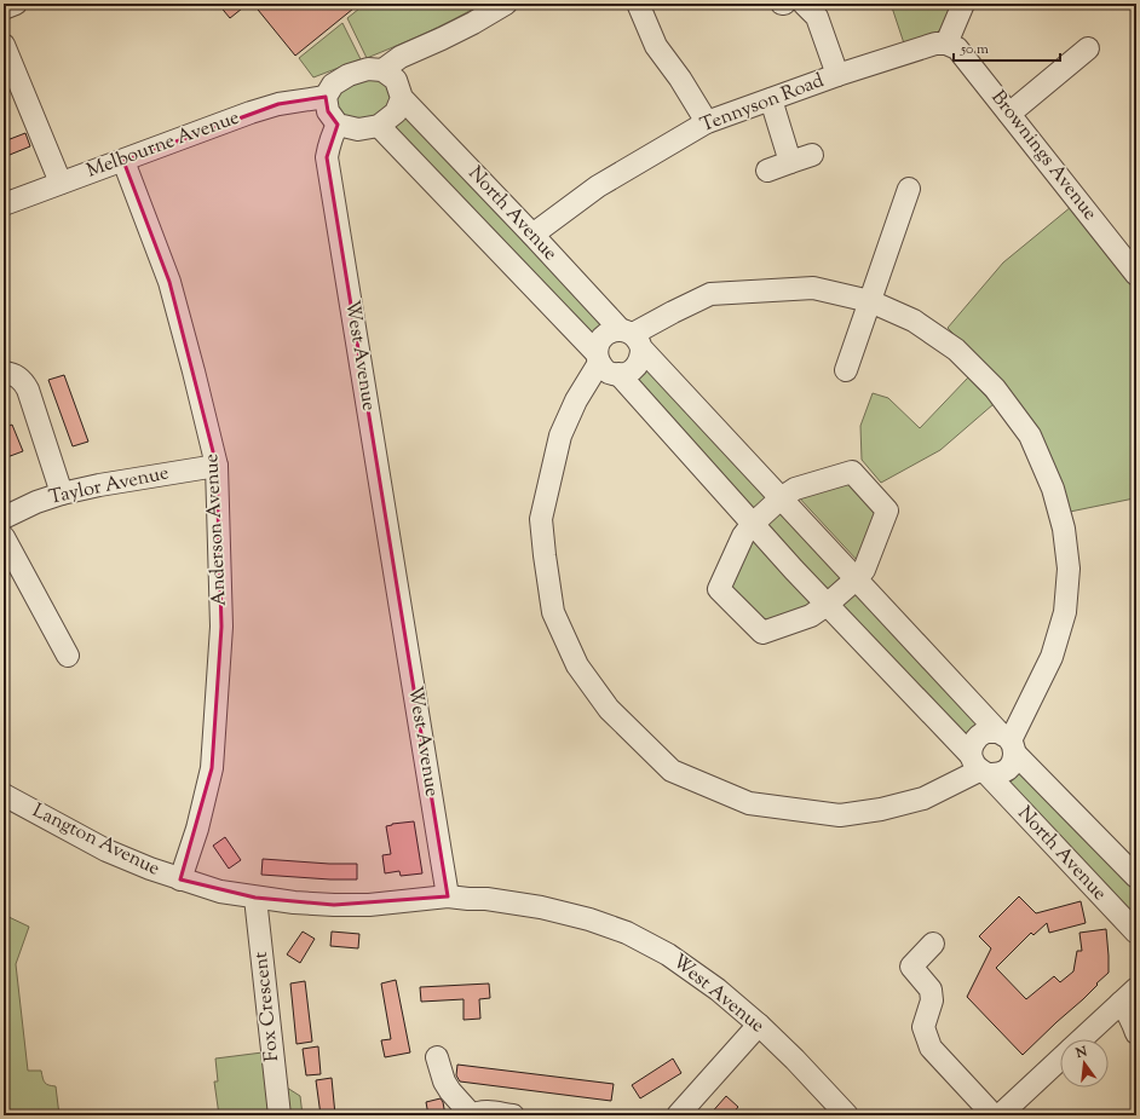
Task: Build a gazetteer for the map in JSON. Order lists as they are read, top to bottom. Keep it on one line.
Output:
{"streets":{"street":["Tennyson Road","Melbourne Avenue","Brownings Avenue","North Avenue","West Avenue","Taylor Avenue","Anderson Avenue","Langton Avenue","Fox Crescent"]},"crossings":[["Tennyson Road","Brownings Avenue"],["Tennyson Road","North Avenue"],["Melbourne Avenue","North Avenue"],["Melbourne Avenue","West Avenue"],["Melbourne Avenue","Anderson Avenue"],["North Avenue","West Avenue"],["West Avenue","Langton Avenue"],["Taylor Avenue","Anderson Avenue"],["Anderson Avenue","Langton Avenue"],["Langton Avenue","Fox Crescent"]],"scale_bar":"50 m","north":"top"}
